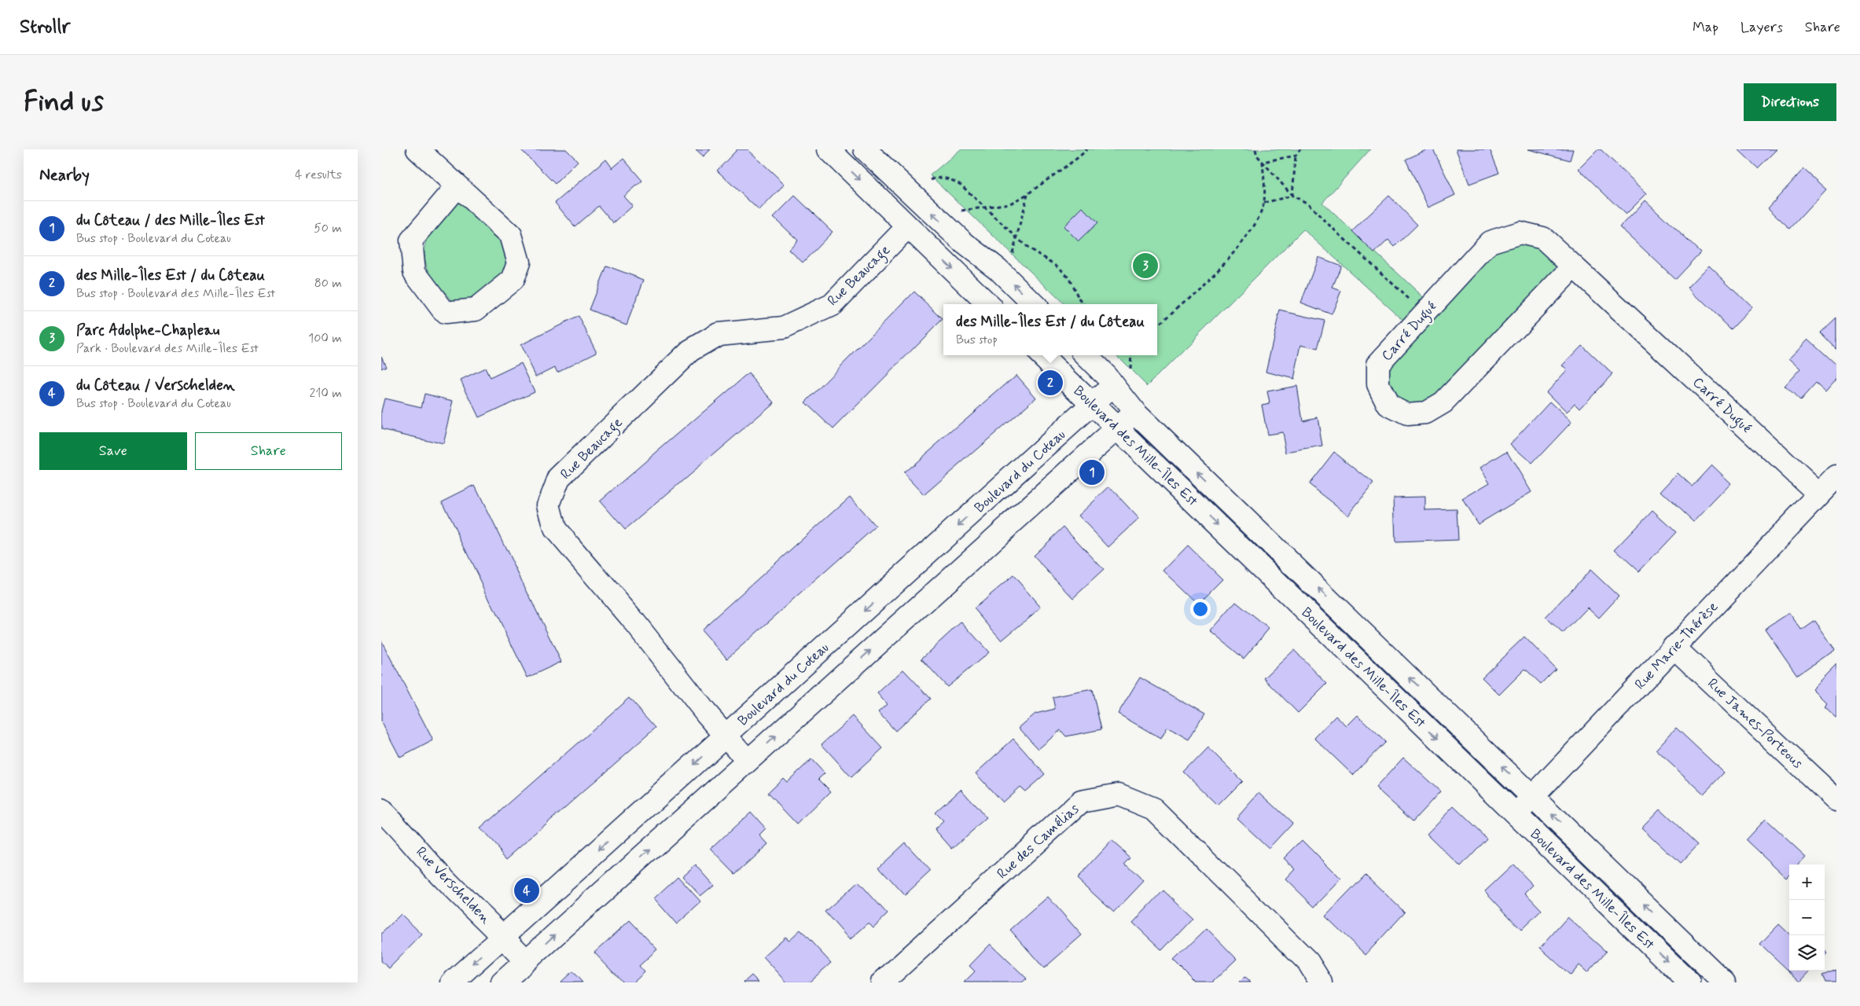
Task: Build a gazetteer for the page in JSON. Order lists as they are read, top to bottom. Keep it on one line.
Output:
{"streets":{"street":["Rue Beaucage","Carré Dugué","Boulevard des Mille-Îles Est","Boulevard du Coteau","Rue Marie-Thérèse","Rue James-Porteous","Rue des Camélias","Rue Verschelden"]},"crossings":[["Rue Beaucage","Boulevard du Coteau"],["Carré Dugué","Rue Marie-Thérèse"],["Boulevard des Mille-Îles Est","Boulevard du Coteau"],["Boulevard des Mille-Îles Est","Rue Marie-Thérèse"],["Boulevard du Coteau","Rue Verschelden"],["Rue Marie-Thérèse","Rue James-Porteous"]],"page":{"header":"Strollr","nav":["Map","Layers","Share"],"buttons":["Directions",["Save","Share"]],"title":"Find us","heading":["Nearby","4 results"],"list":[{"mark":"1","name":"du Côteau / des Mille-Îles Est","note":"Bus stop · Boulevard du Coteau","value":"50 m"},{"mark":"2","name":"des Mille-Îles Est / du Côteau","note":"Bus stop · Boulevard des Mille-Îles Est","value":"80 m"},{"mark":"3","name":"Parc Adolphe-Chapleau","note":"Park · Boulevard des Mille-Îles Est","value":"100 m"},{"mark":"4","name":"du Côteau / Verschelden","note":"Bus stop · Boulevard du Coteau","value":"210 m"}],"pins":["3","2","1","4"],"popup":["des Mille-Îles Est / du Côteau","Bus stop"],"map_buttons":["+","−"]}}
